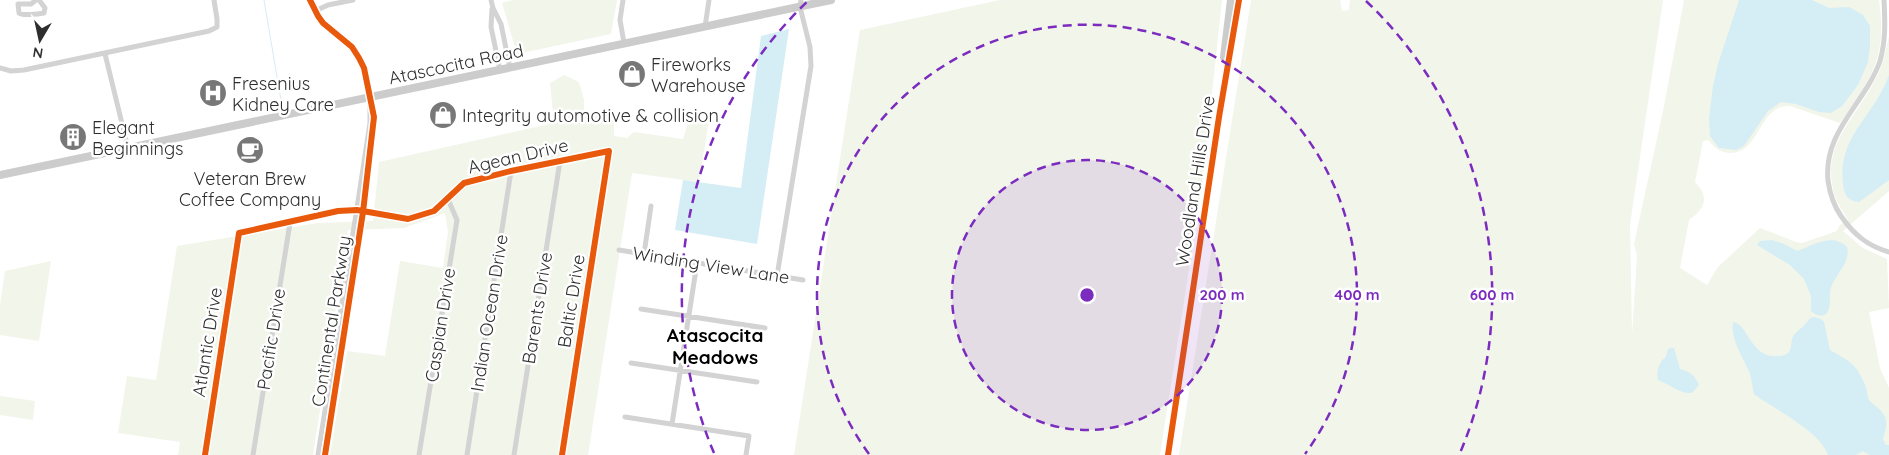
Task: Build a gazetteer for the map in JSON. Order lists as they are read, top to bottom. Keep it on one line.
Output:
{"streets":{"main road":["Atascocita Road","Woodland Hills Drive"],"street":["Agean Drive","Winding View Lane","Baltic Drive","Barents Drive","Indian Ocean Drive","Continental Parkway","Caspian Drive","Pacific Drive","Atlantic Drive"]},"crossings":[["Atascocita Road","Continental Parkway"],["Agean Drive","Baltic Drive"],["Agean Drive","Barents Drive"],["Agean Drive","Indian Ocean Drive"],["Agean Drive","Continental Parkway"],["Agean Drive","Caspian Drive"],["Agean Drive","Pacific Drive"],["Agean Drive","Atlantic Drive"]],"districts":["Atascocita Meadows"],"places":{"shop":["Fireworks Warehouse","Integrity automotive & collision"],"hospital":["Fresenius Kidney Care"],"building":["Elegant Beginnings"],"cafe":["Veteran Brew Coffee Company"]},"north":"bottom","rings":["200 m","400 m","600 m"]}
